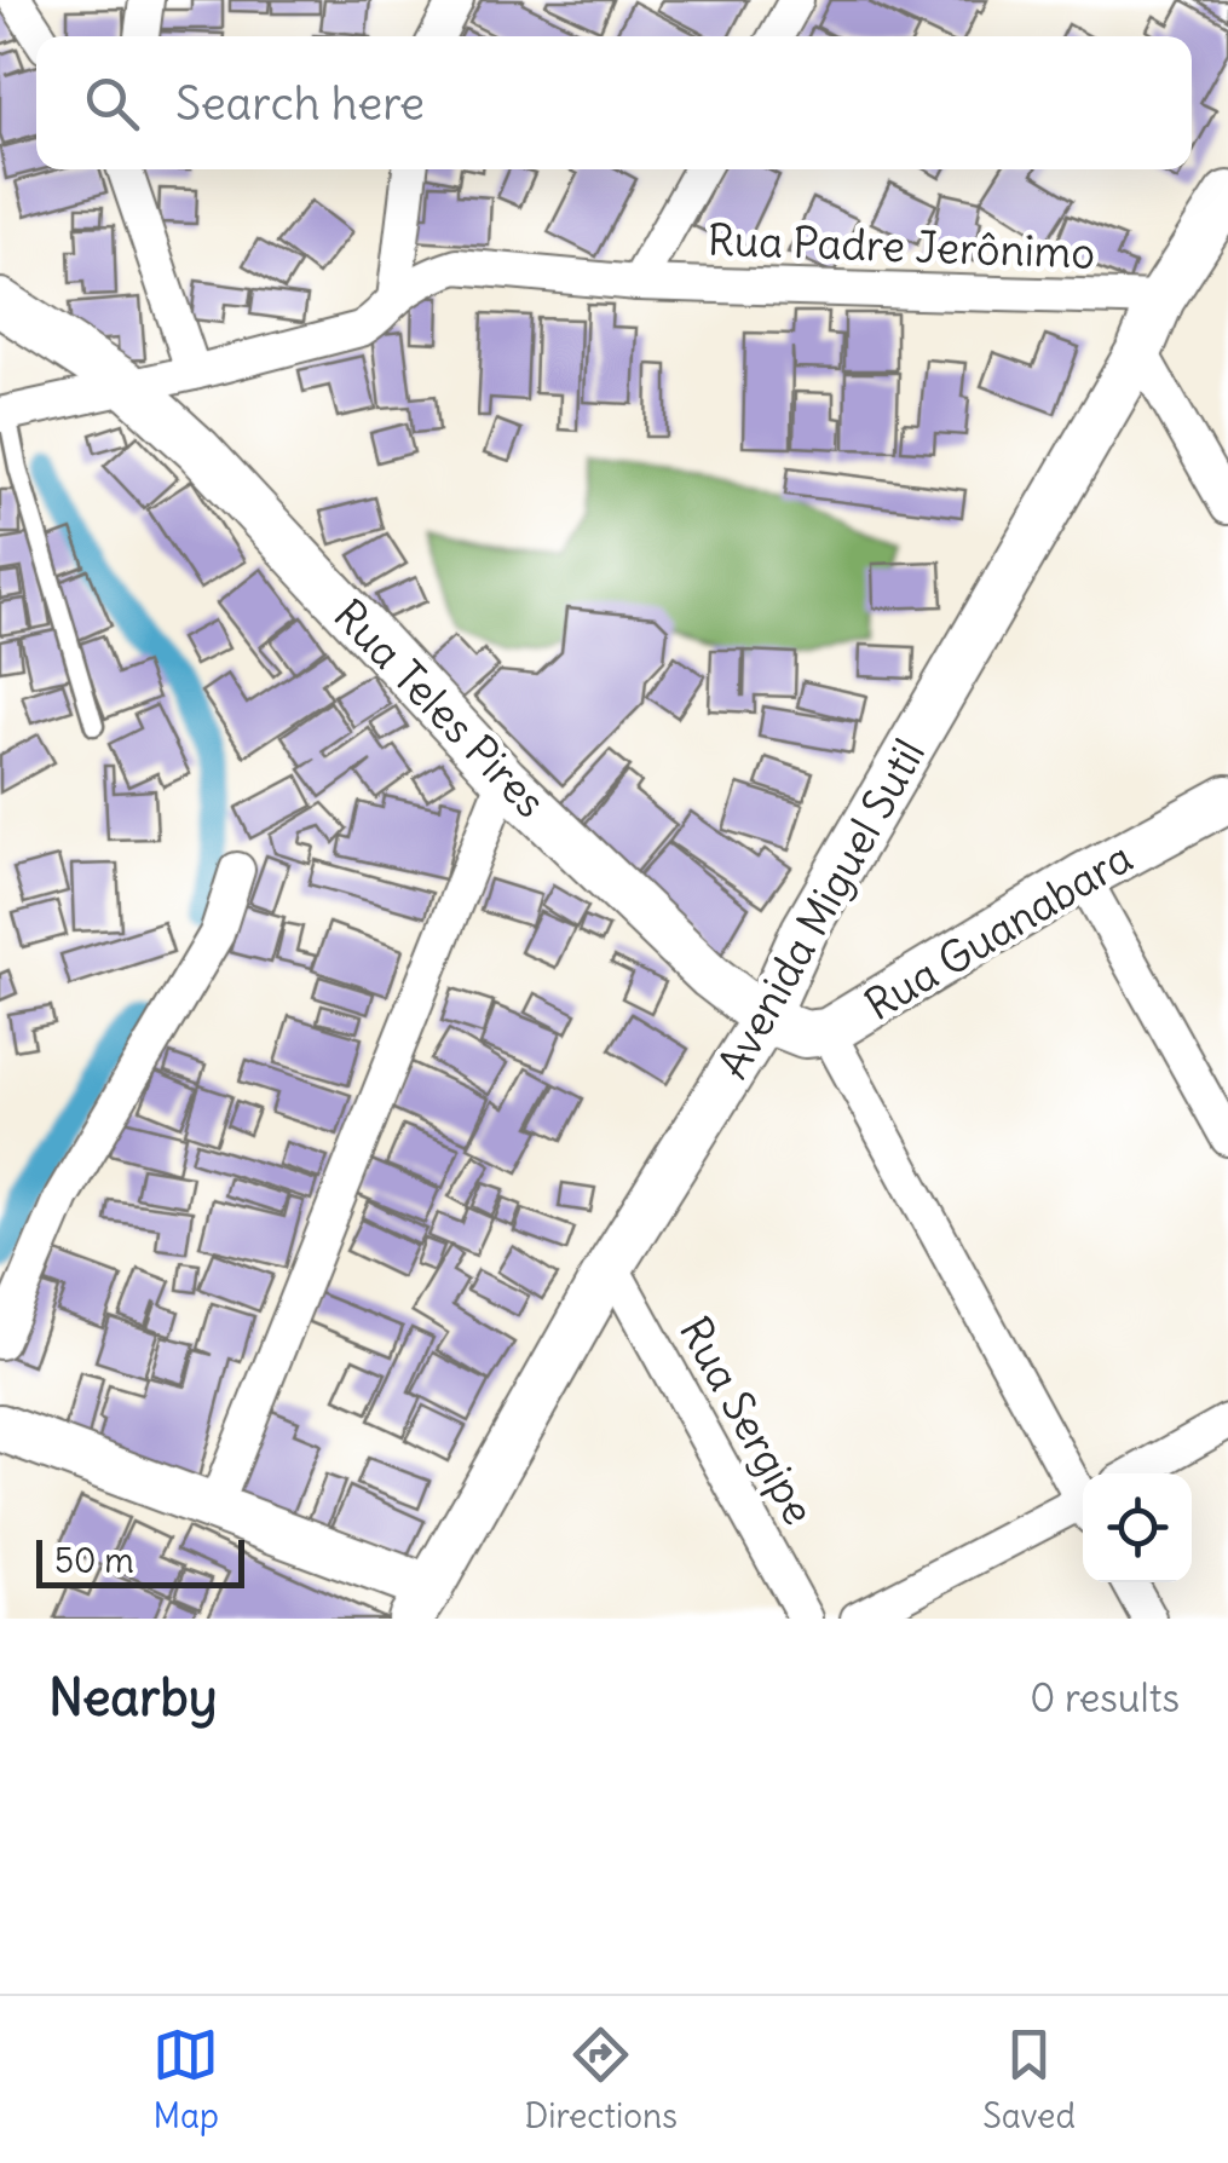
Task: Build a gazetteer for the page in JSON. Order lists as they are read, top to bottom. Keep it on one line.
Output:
{"streets":{"street":["Rua Padre Jerônimo","Rua Teles Pires","Avenida Miguel Sutil","Rua Guanabara","Rua Sergipe"]},"crossings":[["Rua Padre Jerônimo","Rua Teles Pires"],["Rua Padre Jerônimo","Avenida Miguel Sutil"],["Rua Teles Pires","Avenida Miguel Sutil"],["Rua Teles Pires","Rua Guanabara"],["Avenida Miguel Sutil","Rua Guanabara"],["Avenida Miguel Sutil","Rua Sergipe"]],"scale_bar":"50 m","page":{"search":"Search here","scale":"50 m","heading":["Nearby","0 results"],"nav":["Map","Directions","Saved"]}}
